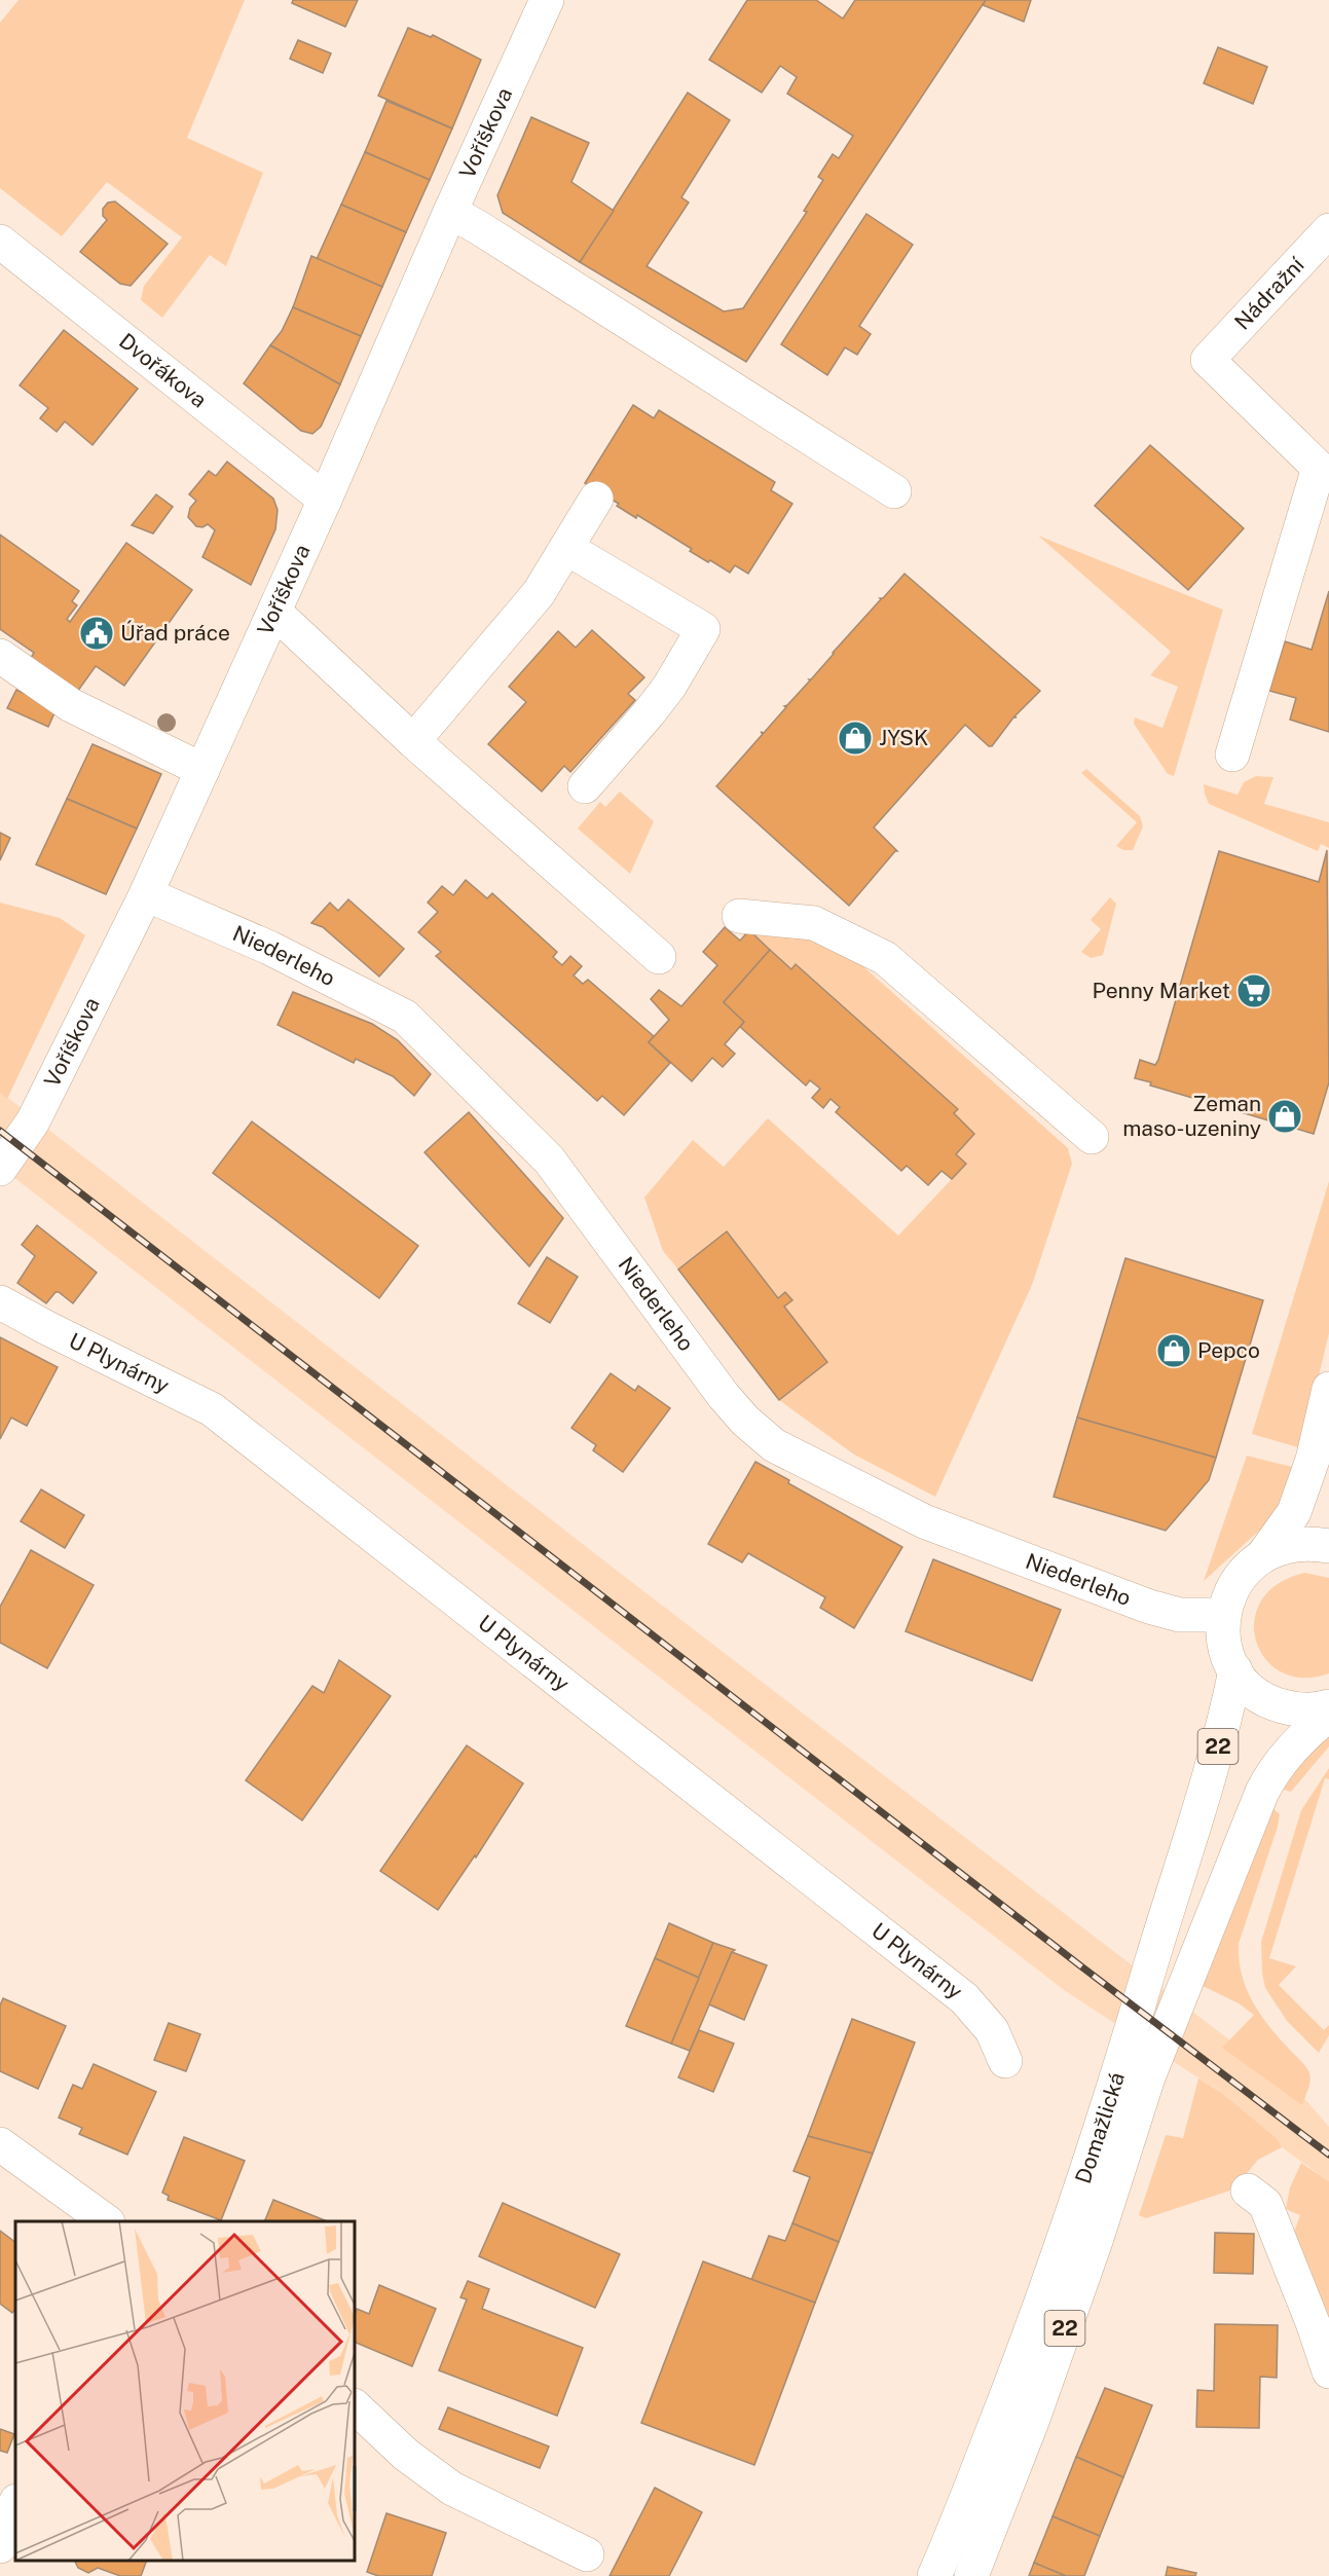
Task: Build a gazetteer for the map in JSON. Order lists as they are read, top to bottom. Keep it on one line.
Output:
{"streets":{"street":["Voříškova","Nádražní","Dvořákova","Niederleho","U Plynárny","22","Domažlická"]},"crossings":[["Voříškova","Dvořákova"],["Voříškova","Niederleho"]],"places":{"public building":["Úřad práce"],"shop":["JYSK","Zeman maso-uzeniny","Pepco"],"supermarket":["Penny Market"]}}
